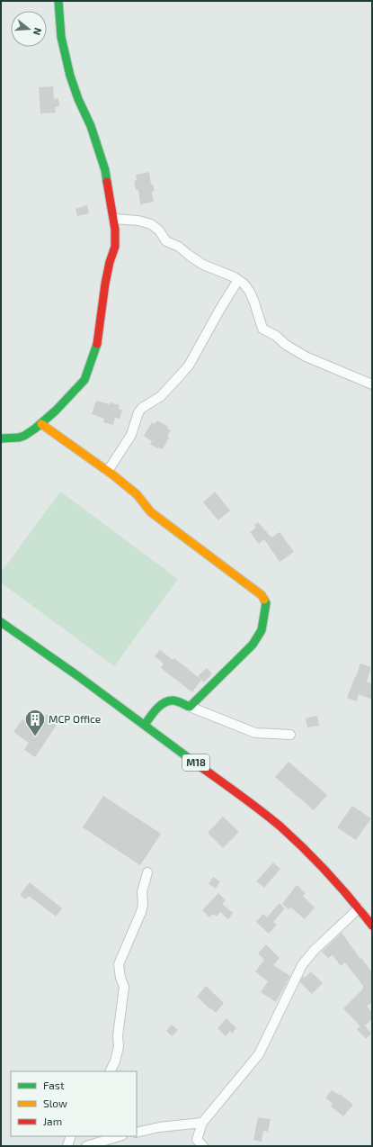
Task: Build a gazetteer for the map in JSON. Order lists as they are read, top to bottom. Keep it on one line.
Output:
{"streets":{"street":["M18"]},"places":{"building":["MCP Office"]},"legend":["Fast","Slow","Jam"],"north":"right"}
